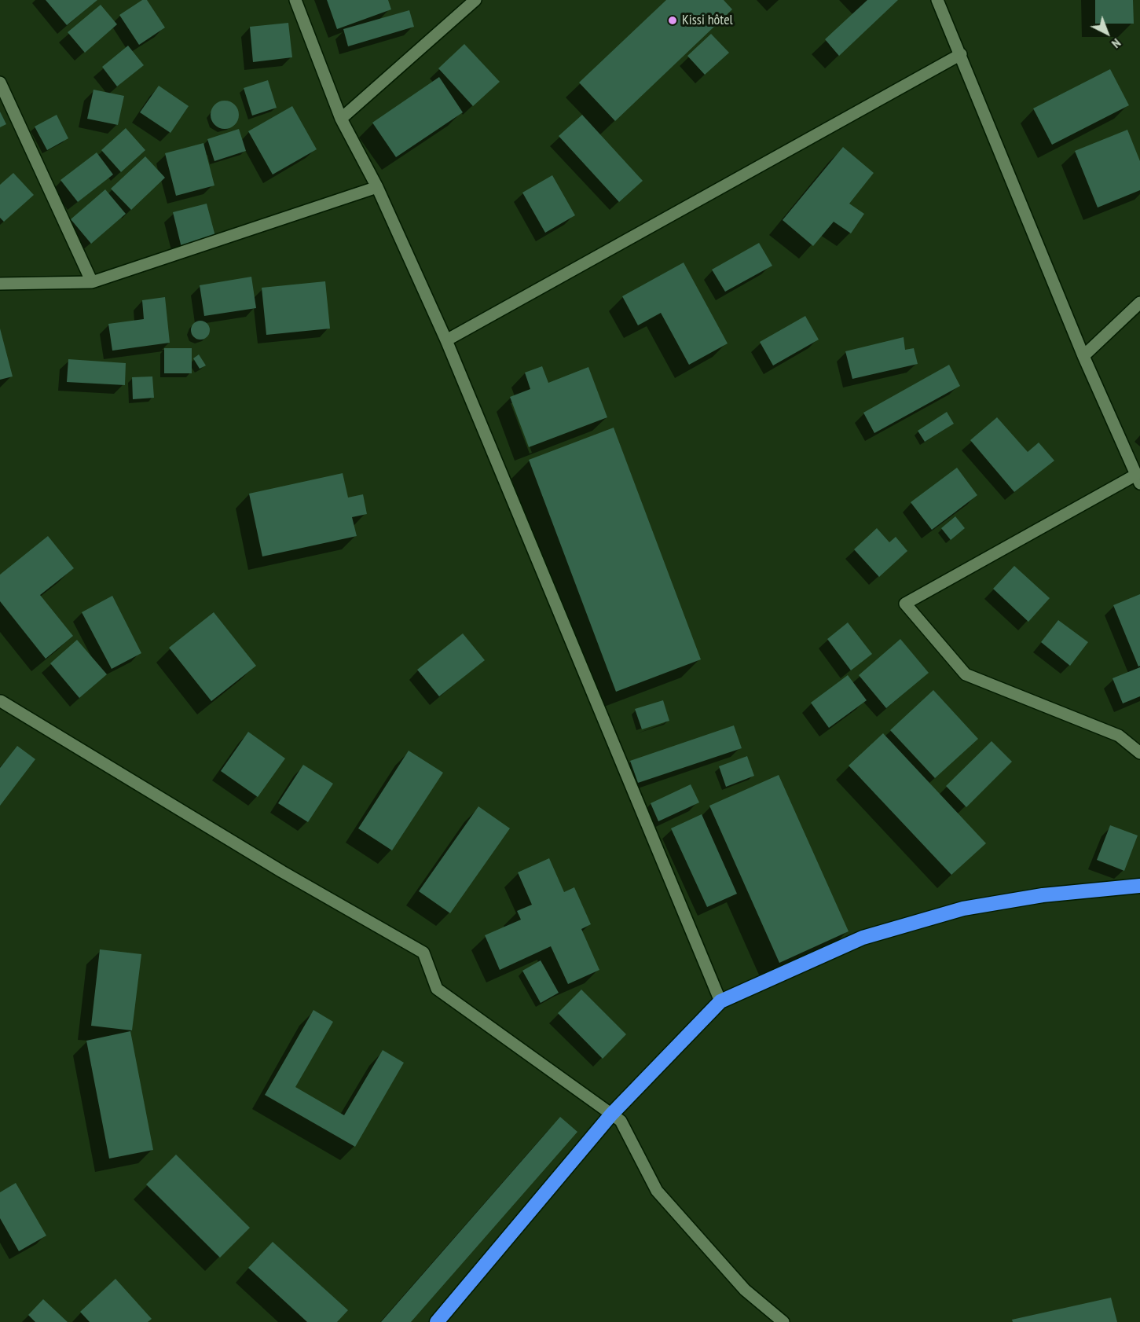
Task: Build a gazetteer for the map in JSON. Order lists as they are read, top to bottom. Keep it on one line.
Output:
{"places":["Kissi hôtel"],"north":"bottom right"}
